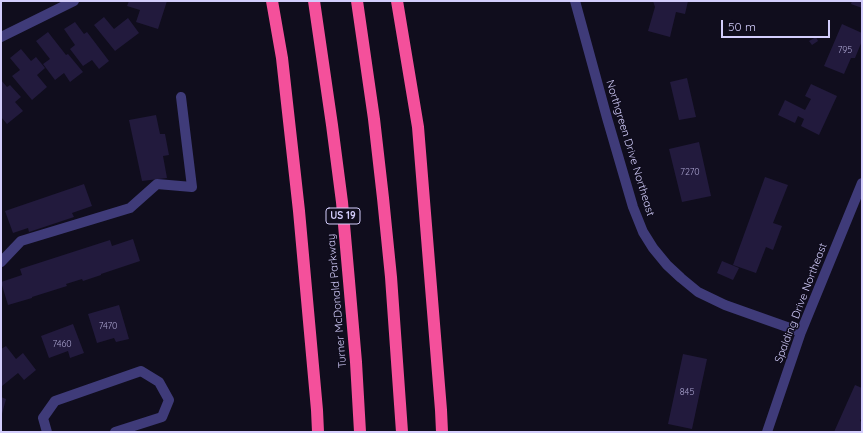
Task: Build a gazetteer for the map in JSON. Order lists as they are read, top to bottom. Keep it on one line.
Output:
{"streets":{"highway":["US 19","Turner McDonald Parkway"],"street":["Northgreen Drive Northeast","Spalding Drive Northeast"]},"crossings":[["Northgreen Drive Northeast","Spalding Drive Northeast"]],"house_numbers":["795","7270","7470","7460","845"],"scale_bar":"50 m"}
